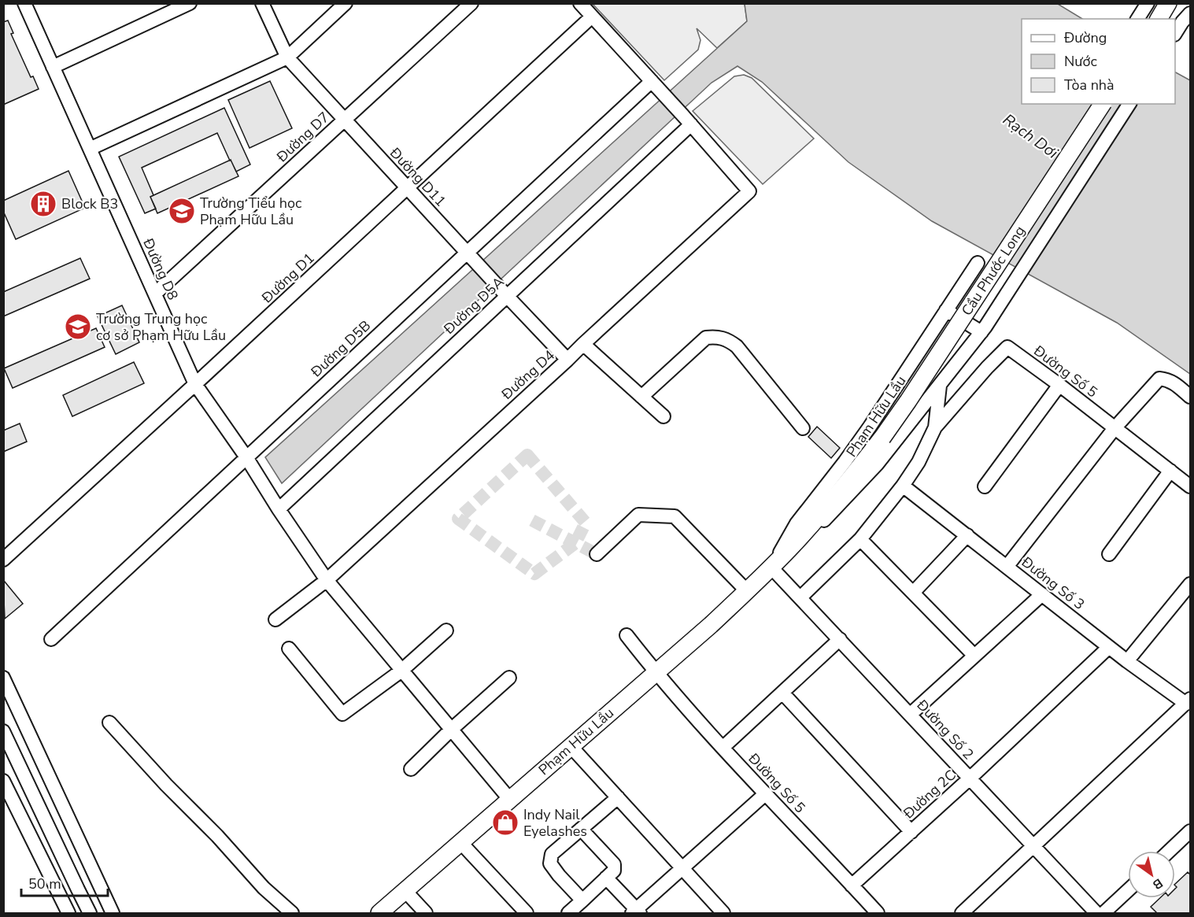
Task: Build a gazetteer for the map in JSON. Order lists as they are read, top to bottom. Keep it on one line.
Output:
{"streets":{"main road":["Cầu Phước Long","Phạm Hữu Lầu"],"street":["Đường D7","Đường D11","Đường D8","Đường D1","Đường D5A","Đường D5B","Đường Số 5","Đường D4","Đường Số 3","Đường Số 2","Đường 2C"]},"crossings":[["Đường D7","Đường D11"],["Đường D7","Đường D8"],["Đường D11","Đường D1"],["Đường D11","Đường D5A"],["Đường D11","Đường D5B"],["Đường D11","Đường D4"],["Đường D8","Đường D1"],["Đường D8","Đường D5A"],["Đường D8","Đường D5B"],["Đường D8","Đường D4"],["Đường D8","Phạm Hữu Lầu"],["Cầu Phước Long","Phạm Hữu Lầu"],["Đường D5A","Đường D4"],["Đường Số 5","Phạm Hữu Lầu"],["Đường Số 5","Đường 2C"],["Phạm Hữu Lầu","Đường Số 2"],["Đường Số 3","Đường 2C"],["Đường Số 2","Đường 2C"]],"water":["Rạch Dơi"],"places":{"building":["Block B3"],"school or university":["Trường Tiểu học Phạm Hữu Lầu","Trường Trung học cơ sở Phạm Hữu Lầu"],"shop":["Indy Nail Eyelashes"]},"legend":["Đường","Nước","Tòa nhà"],"scale_bar":"50 m","north":"bottom right"}
